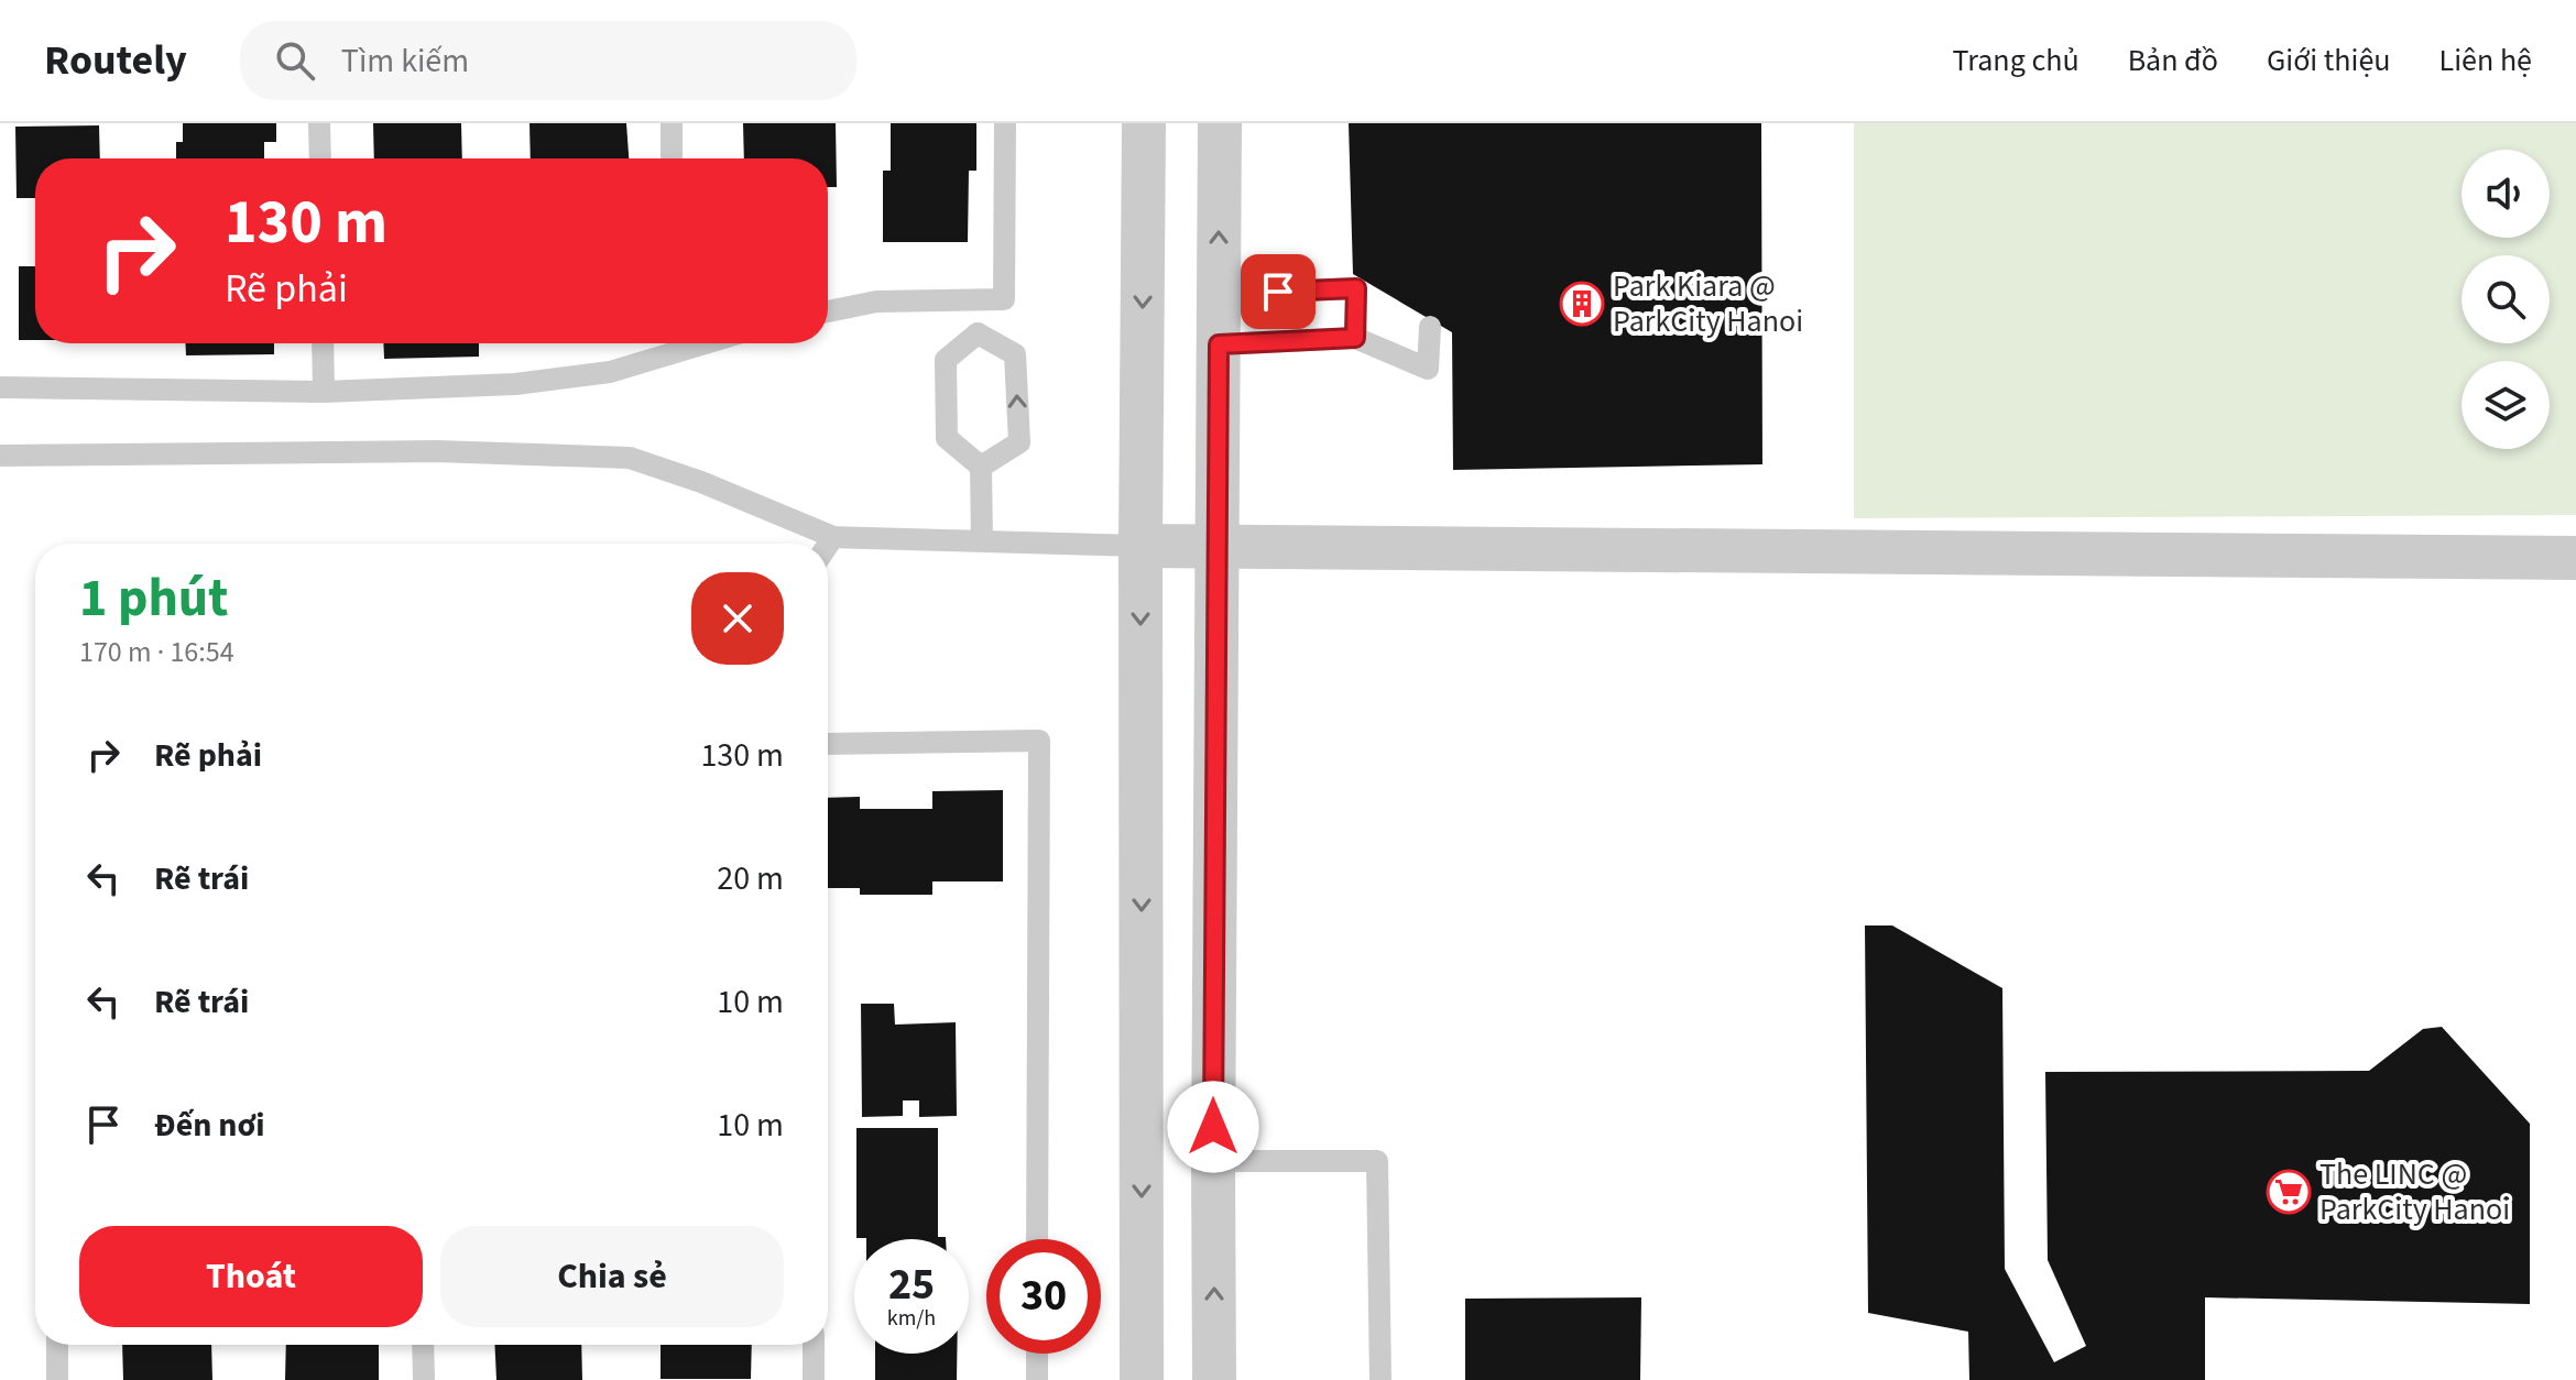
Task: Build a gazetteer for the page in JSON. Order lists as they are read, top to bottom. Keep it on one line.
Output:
{"places":{"building":["Park Kiara @ ParkCity Hanoi"],"supermarket":["The LINC @ ParkCity Hanoi"]},"page":{"header":"Routely","search":"Tìm kiếm","nav":["Trang chủ","Bản đồ","Giới thiệu","Liên hệ"],"turn":["130 m","Rẽ phải"],"heading":["1 phút","170 m · 16:54"],"list":[{"name":"Rẽ phải","value":"130 m"},{"name":"Rẽ trái","value":"20 m"},{"name":"Rẽ trái","value":"10 m"},{"name":"Đến nơi","value":"10 m"}],"buttons":["Thoát","Chia sẻ"],"speed":"25 km/h","limit":"30"}}
